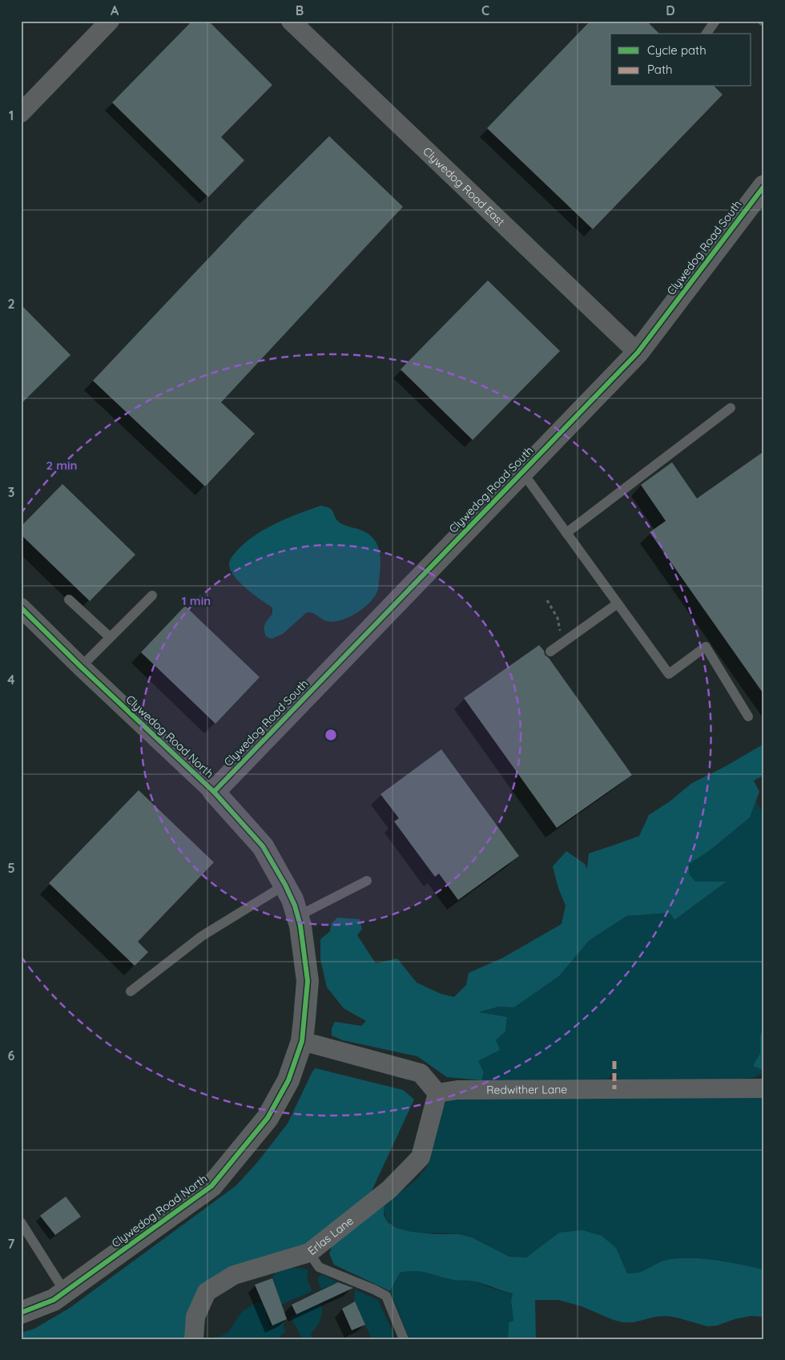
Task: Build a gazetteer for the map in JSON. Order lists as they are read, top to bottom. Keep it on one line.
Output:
{"streets":{"street":["Clywedog Road East","Clywedog Road South","Clywedog Road North","Redwither Lane","Erlas Lane"]},"crossings":[["Clywedog Road East","Clywedog Road South"],["Clywedog Road South","Clywedog Road North"],["Redwither Lane","Erlas Lane"]],"legend":["Cycle path","Path"],"grid":{"columns":["A","B","C","D"],"rows":["1","2","3","4","5","6","7"]},"rings":["2 min","1 min"]}
